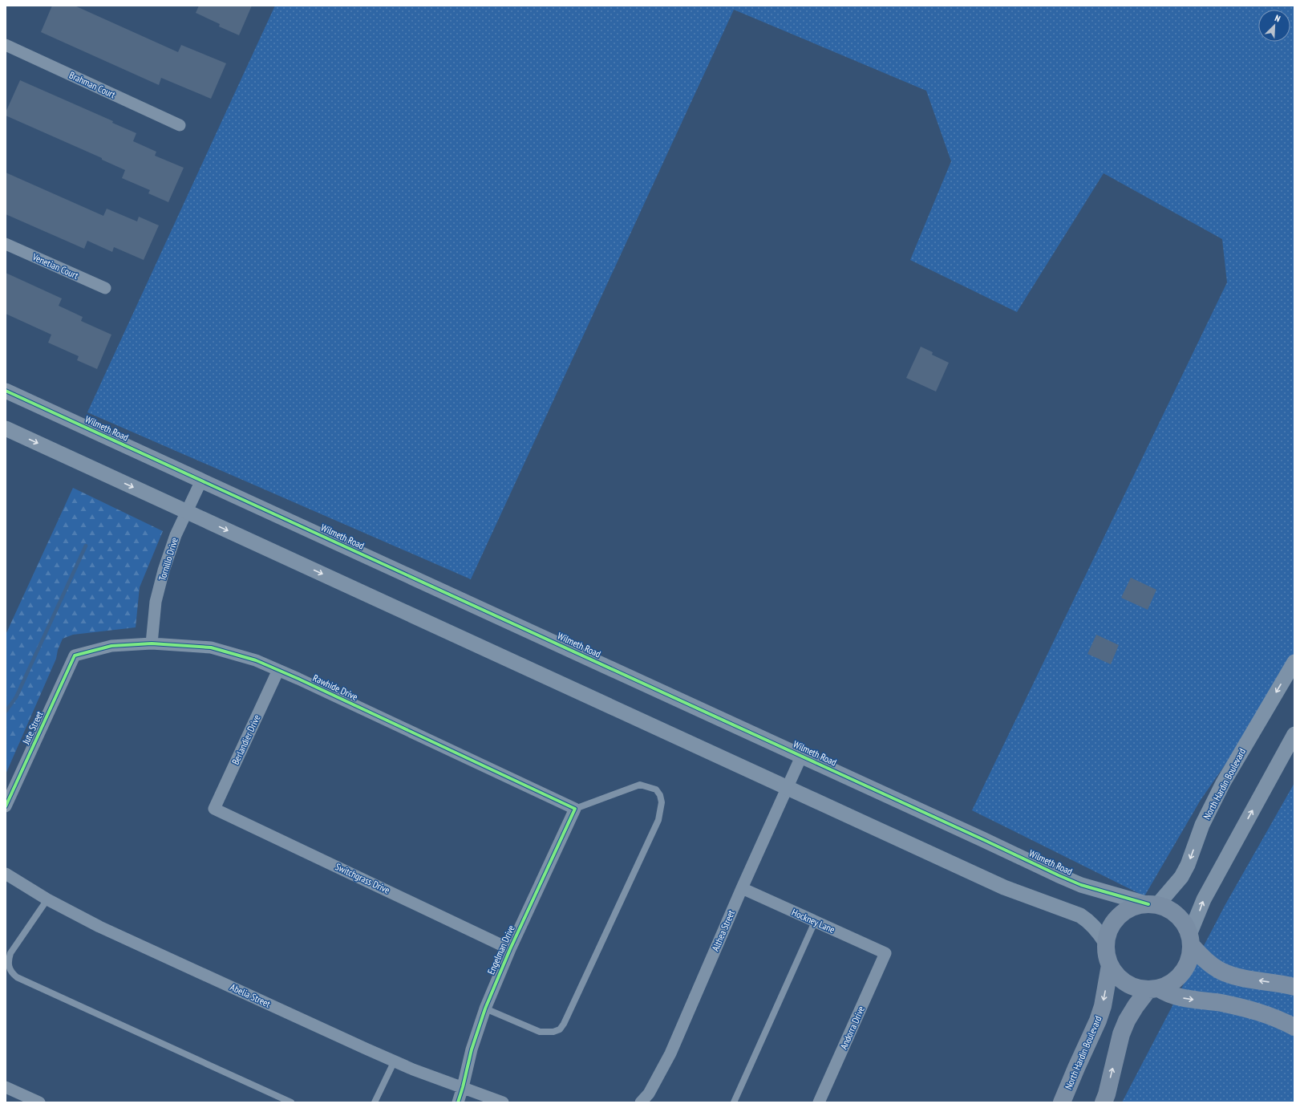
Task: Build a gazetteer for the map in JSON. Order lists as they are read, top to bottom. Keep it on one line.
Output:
{"streets":{"main road":["North Hardin Boulevard"],"street":["Brahman Court","Venetian Court","Wilmeth Road","Tornillo Drive","Rawhide Drive","Jute Street","Berlandier Drive","Switchgrass Drive","Hockney Lane","Althea Street","Engelman Drive","Abelia Street","Andorra Drive"]},"crossings":[["Wilmeth Road","Tornillo Drive"],["Wilmeth Road","North Hardin Boulevard"],["Wilmeth Road","Althea Street"],["Tornillo Drive","Rawhide Drive"],["Rawhide Drive","Jute Street"],["Rawhide Drive","Berlandier Drive"],["Rawhide Drive","Engelman Drive"],["Berlandier Drive","Switchgrass Drive"],["Switchgrass Drive","Engelman Drive"],["Hockney Lane","Althea Street"],["Hockney Lane","Andorra Drive"],["Engelman Drive","Abelia Street"]],"north":"top right"}
